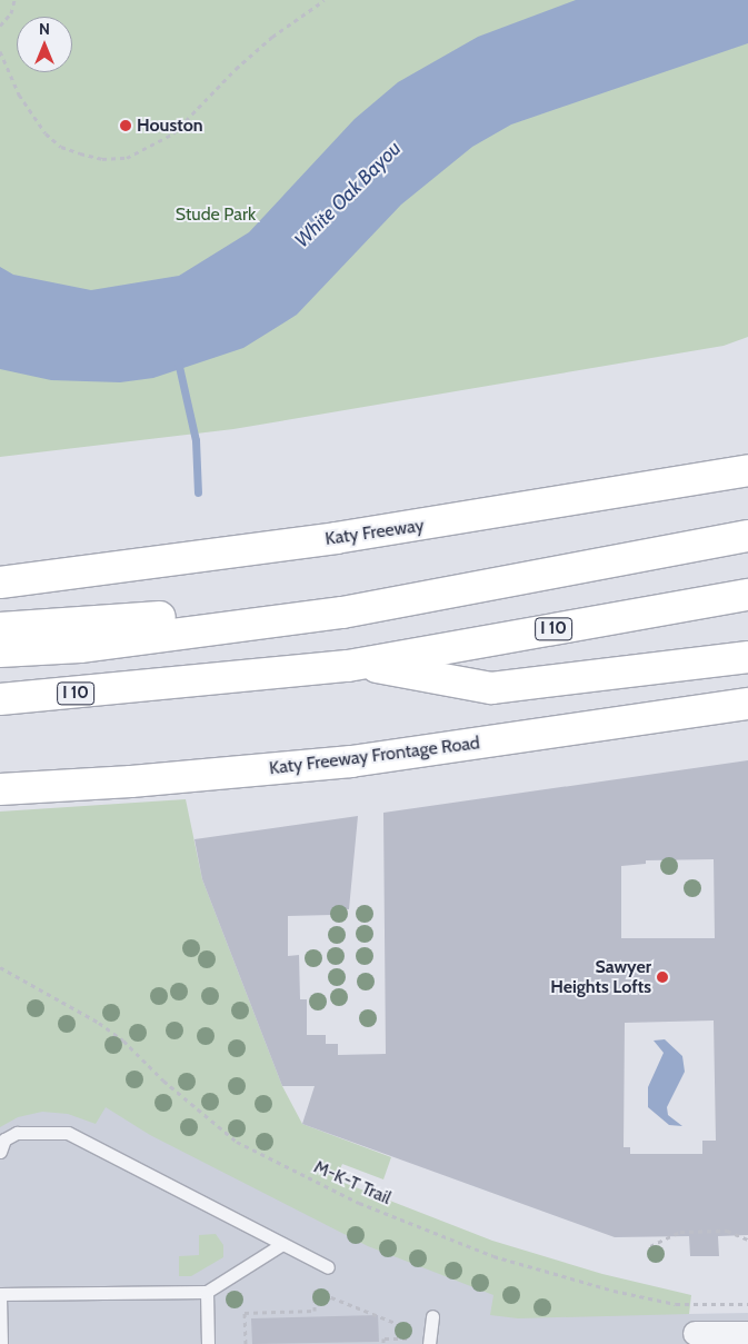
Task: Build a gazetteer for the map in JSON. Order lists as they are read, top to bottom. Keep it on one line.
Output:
{"streets":{"main road":["Katy Freeway","I 10","Katy Freeway Frontage Road"],"path":["M-K-T Trail"]},"water":["White Oak Bayou"],"parks":["Stude Park"],"places":["Houston","Sawyer Heights Lofts"],"north":"top"}
